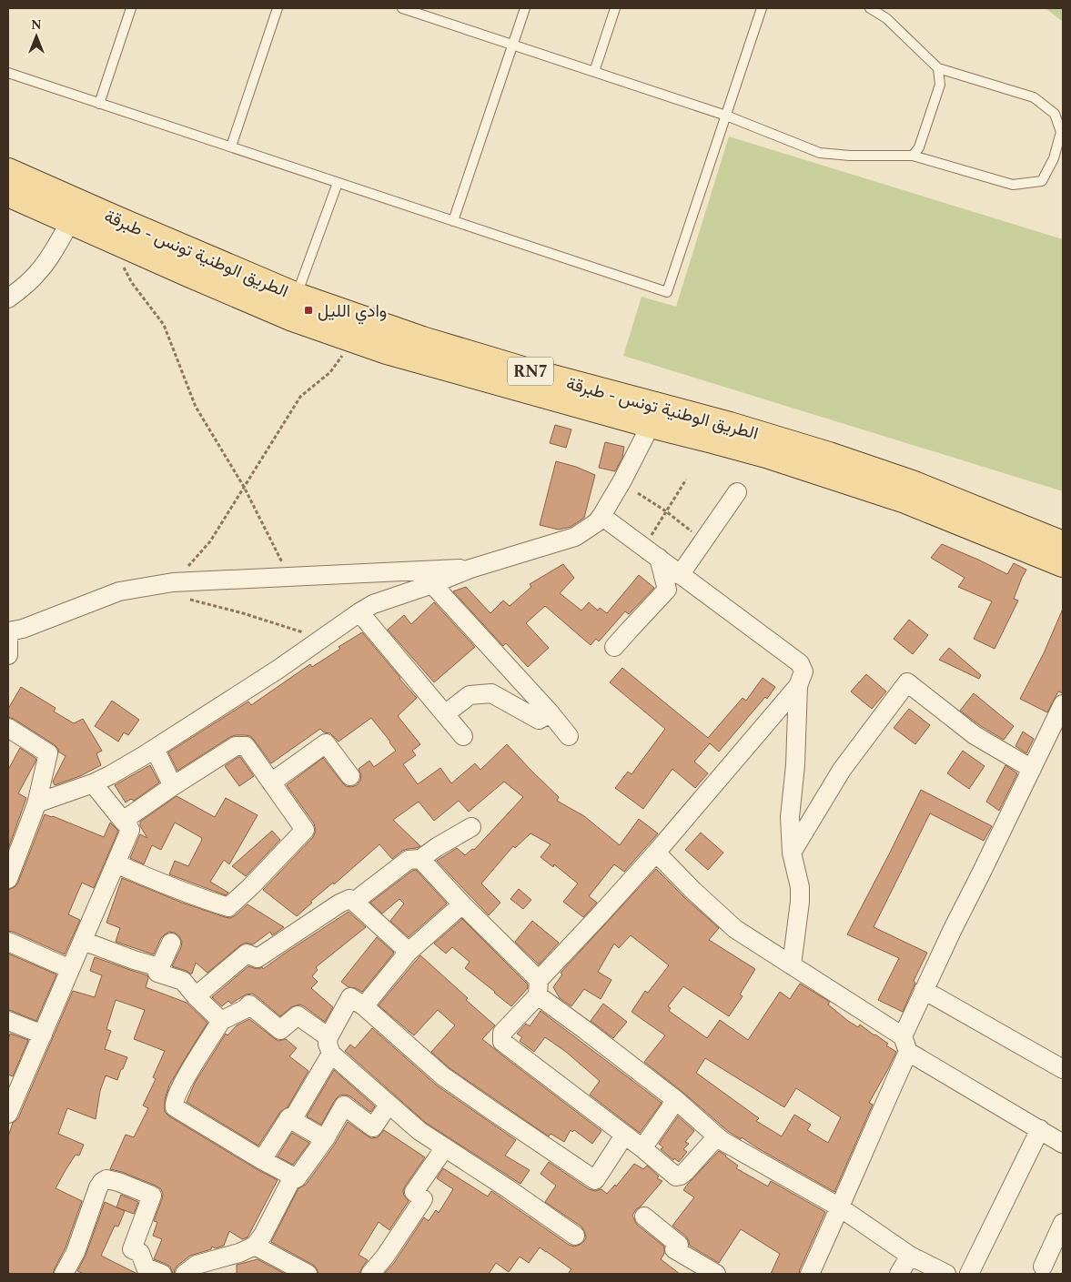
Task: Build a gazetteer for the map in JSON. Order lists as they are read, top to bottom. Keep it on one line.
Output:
{"streets":{"main road":["الطريق الوطنية تونس - طبرقة","RN7"]},"places":{"transit":["وادي الليل"]},"north":"top"}
